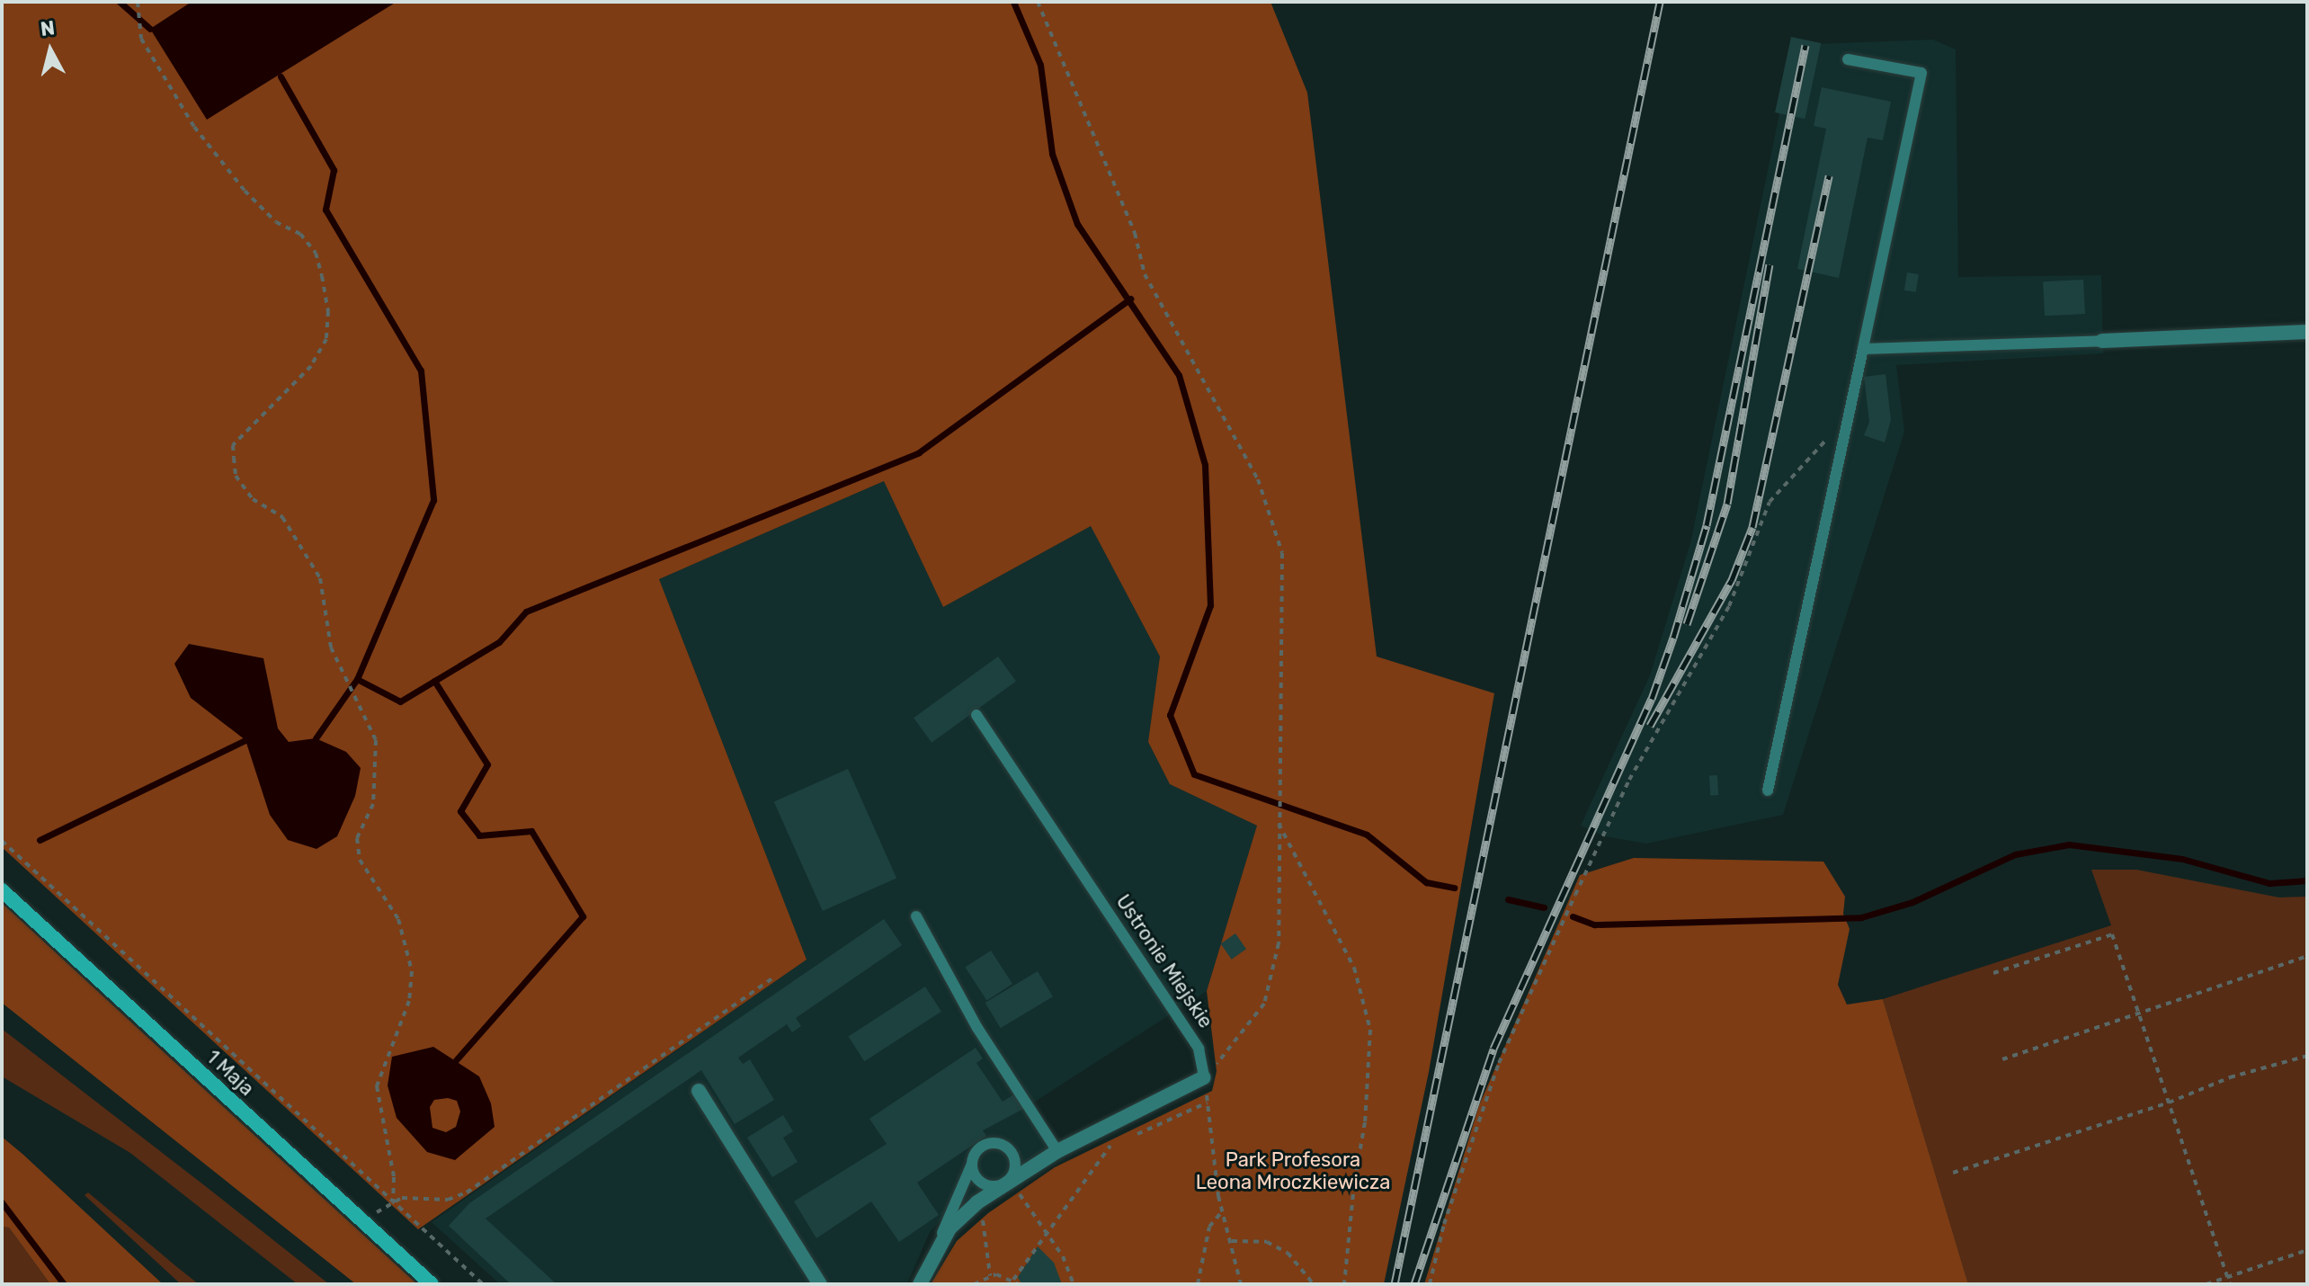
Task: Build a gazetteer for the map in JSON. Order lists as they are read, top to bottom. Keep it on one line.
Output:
{"streets":{"street":["1 Maja"],"lane":["Ustronie Miejskie"]},"parks":["Park Profesora Leona Mroczkiewicza"],"north":"top"}
